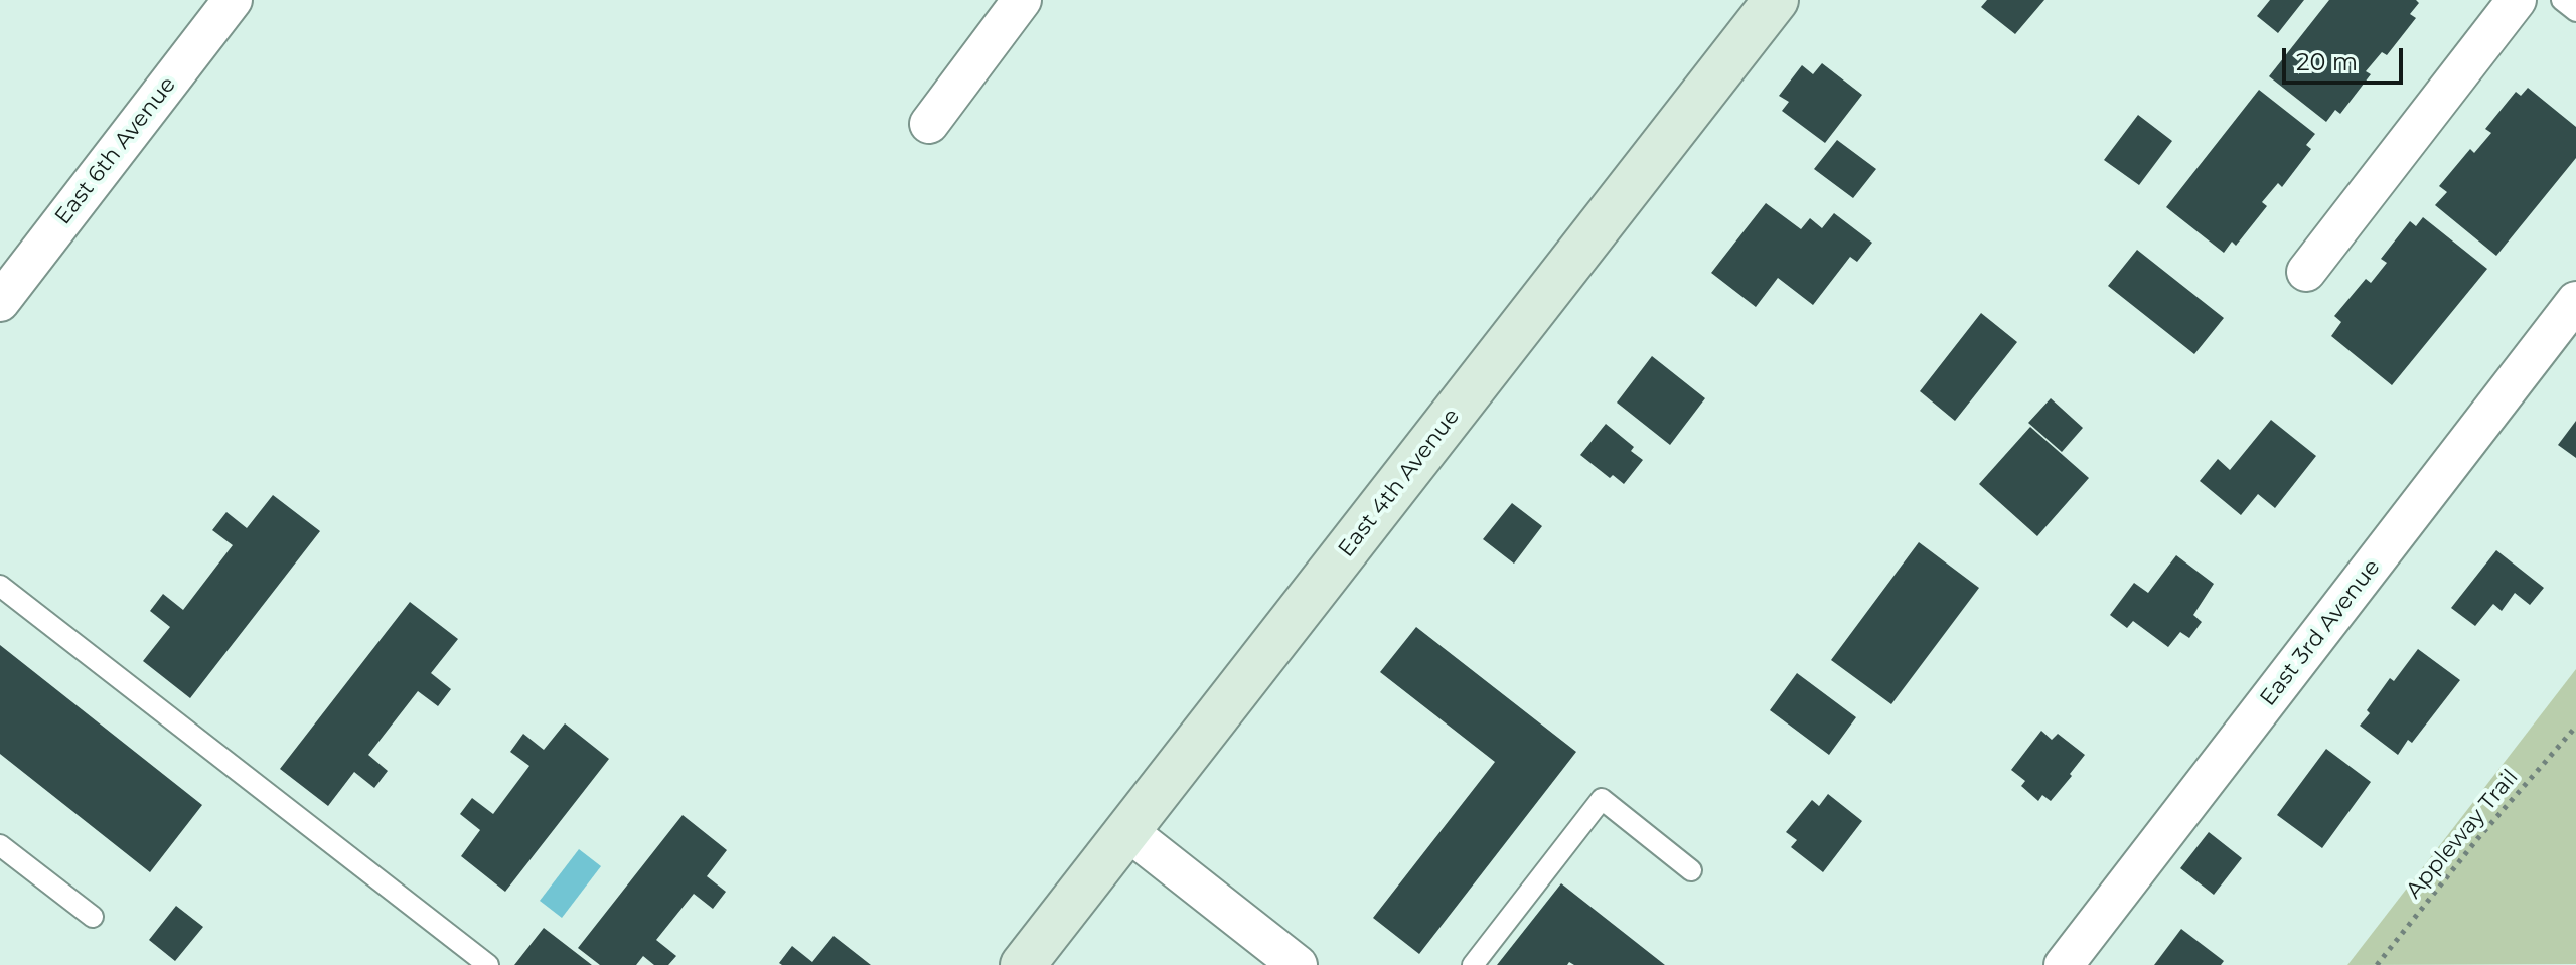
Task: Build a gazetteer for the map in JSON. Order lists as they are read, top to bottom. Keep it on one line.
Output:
{"streets":{"street":["East 6th Avenue","East 4th Avenue","East 3rd Avenue"],"path":["Appleway Trail"]},"scale_bar":"20 m"}
